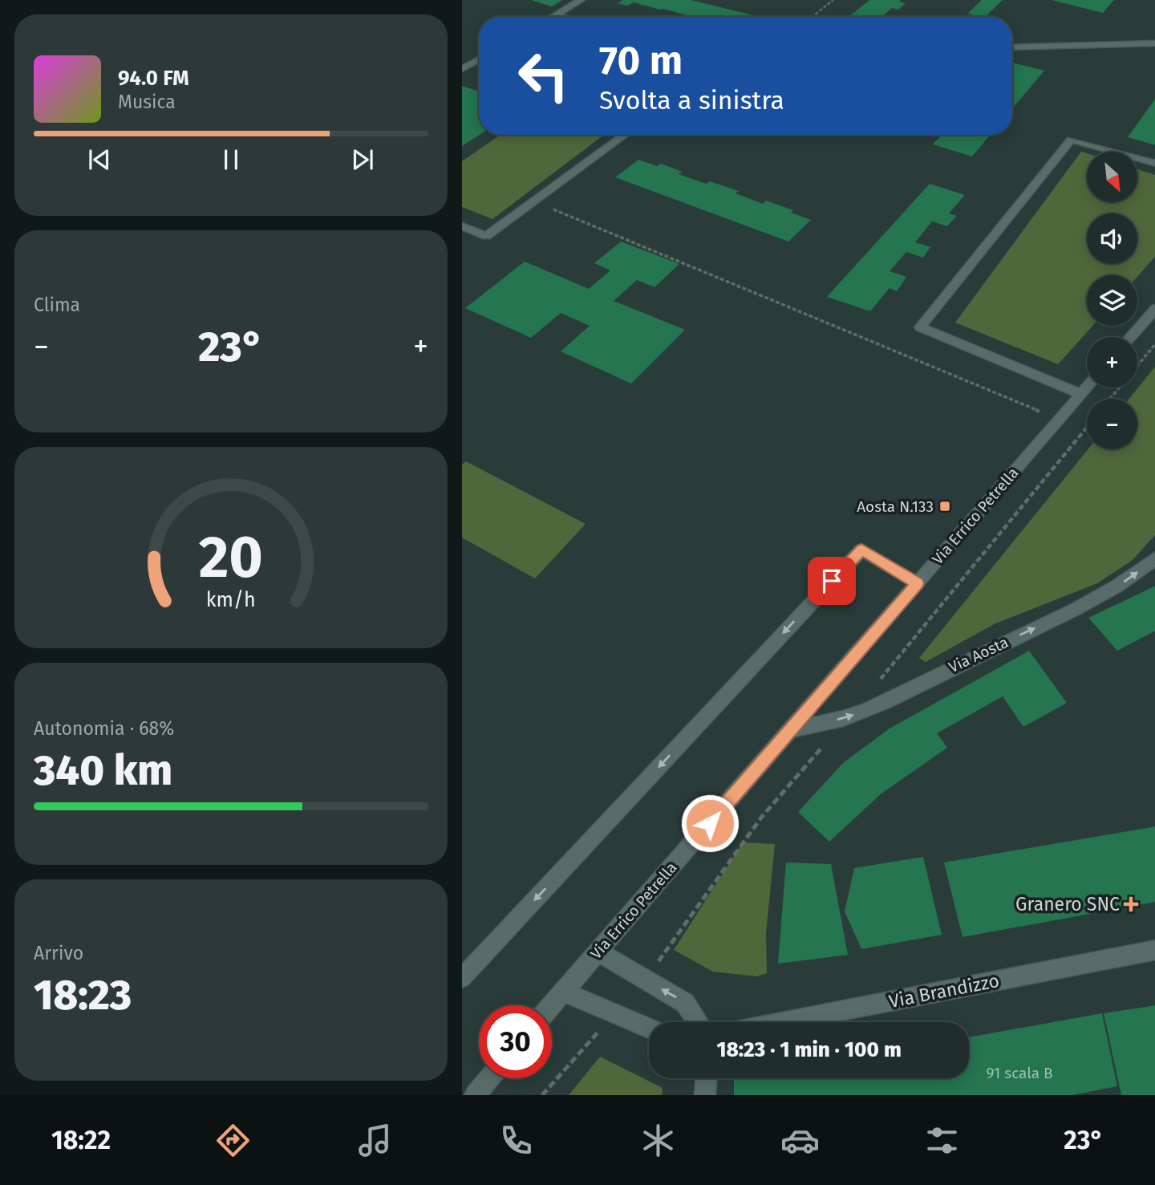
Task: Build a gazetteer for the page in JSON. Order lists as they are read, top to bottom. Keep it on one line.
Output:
{"streets":{"street":["Via Errico Petrella","Via Aosta","Via Brandizzo"]},"crossings":[["Via Errico Petrella","Via Aosta"]],"one_way":["Via Aosta"],"places":{"transit":["Aosta N.133"],"health":["Granero SNC"]},"house_numbers":["91 scala B"],"north":"bottom right","page":{"turn":["70 m","Svolta a sinistra"],"song":["94.0 FM","Musica"],"map_buttons":["+","−"],"tile":["Clima",["Autonomia · 68%","340 km"],["Arrivo","18:23"]],"heat":["−","23°","+"],"limit":"30","trip":"18:23 · 1 min · 100 m","tabs":["18:22","23°"],"gauge":["20","km/h"]}}
